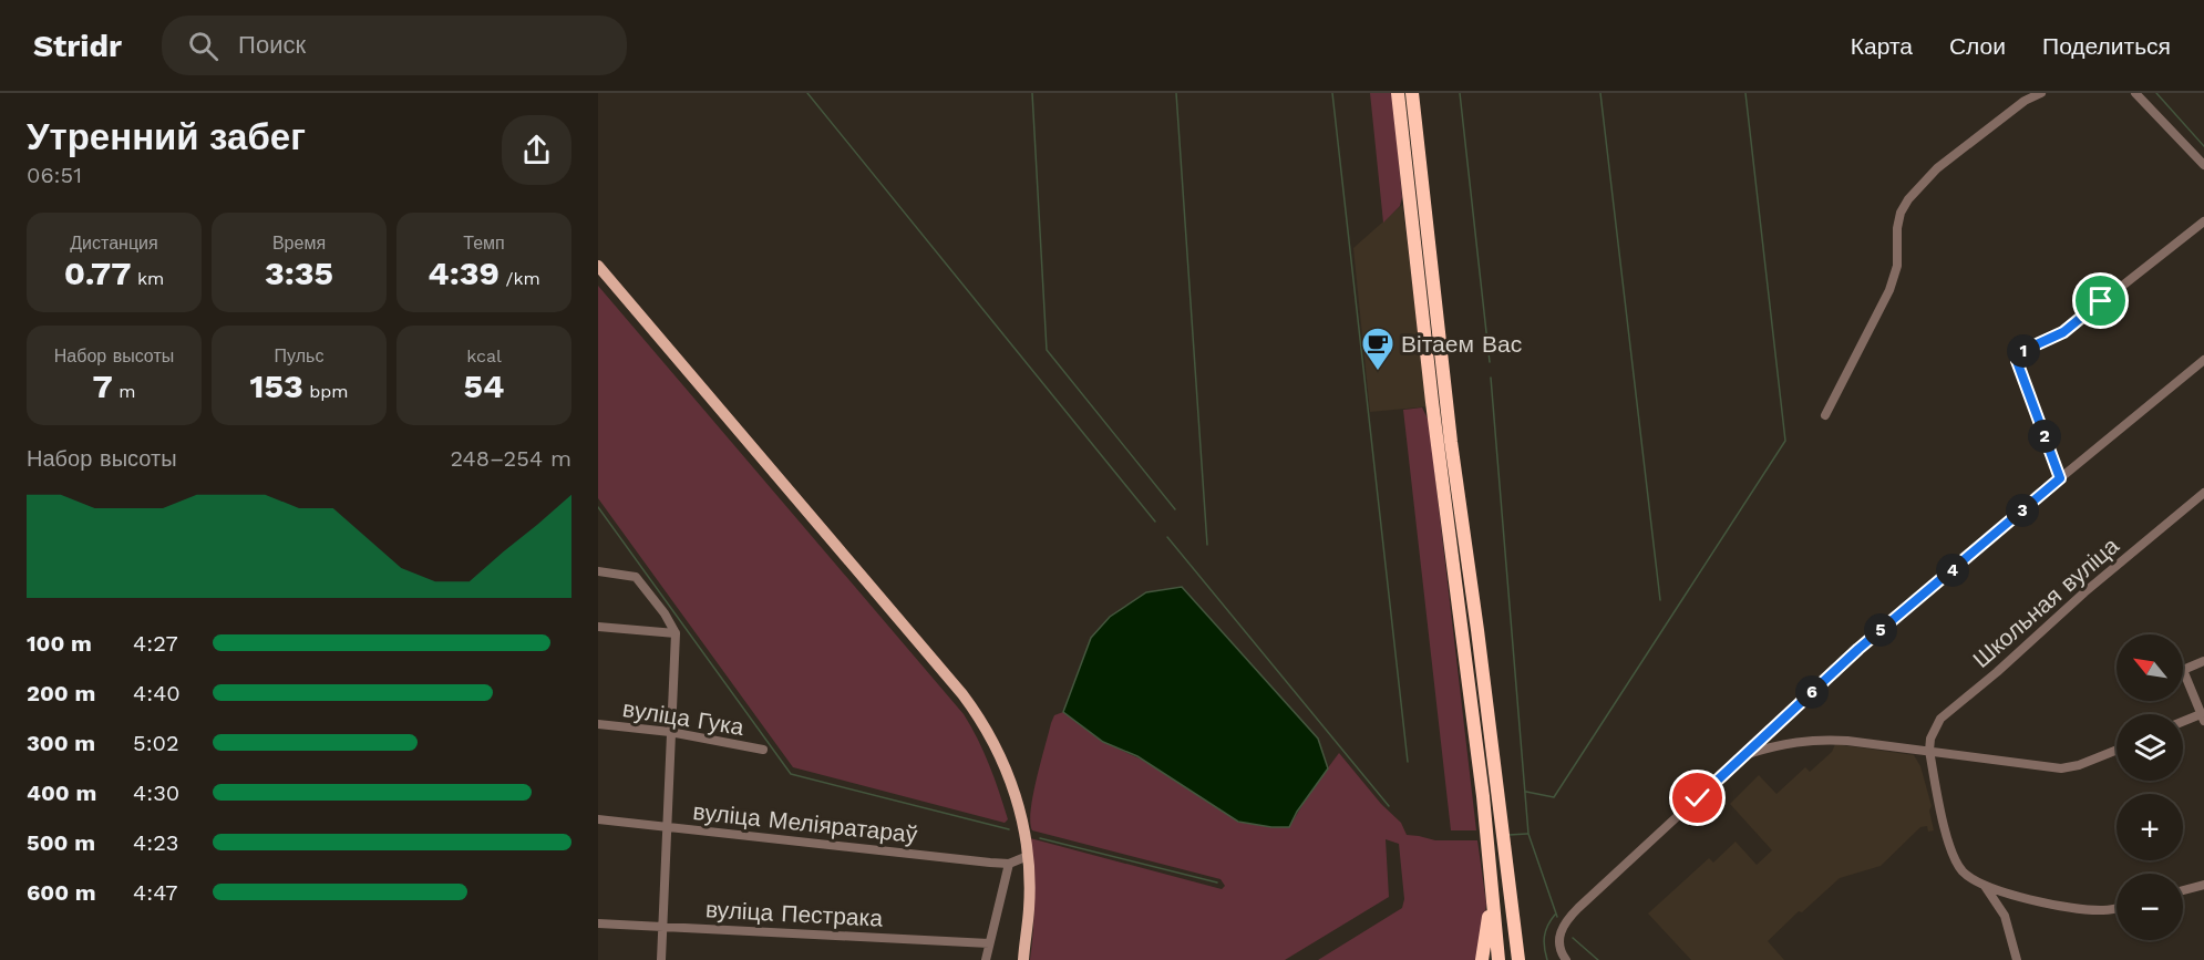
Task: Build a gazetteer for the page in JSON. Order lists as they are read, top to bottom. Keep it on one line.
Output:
{"streets":{"street":["Школьная вуліца","вуліца Гука","вуліца Меліяратараў","вуліца Пестрака"]},"places":{"cafe":["Вітаем Вас"]},"north":"top left","page":{"header":"Stridr","search":"Поиск","nav":["Карта","Слои","Поделиться"],"heading":["Утренний забег","06:51"],"stats":[["Дистанция","0.77 km"],["Время","3:35"],["Темп","4:39 /km"],["Набор высоты","7 m"],["Пульс","153 bpm"],["kcal","54"]],"pins":["1","2","3","4","5","6"],"chart":["Набор высоты","248–254 m"],"list":[{"name":"100 m","note":"4:27"},{"name":"200 m","note":"4:40"},{"name":"300 m","note":"5:02"},{"name":"400 m","note":"4:30"},{"name":"500 m","note":"4:23"},{"name":"600 m","note":"4:47"}],"map_buttons":["+","−"]}}
